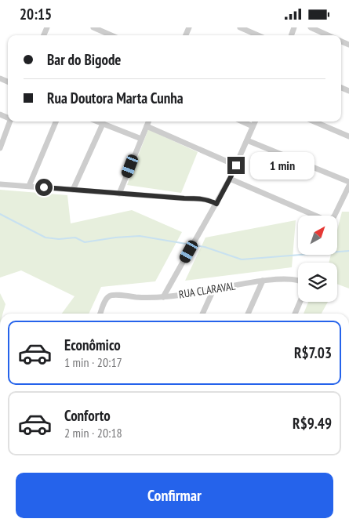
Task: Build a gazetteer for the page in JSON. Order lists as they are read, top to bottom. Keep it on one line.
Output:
{"streets":{"street":["RUA CLARAVAL"]},"north":"top right","page":{"status":"20:15","banner":["Bar do Bigode","Rua Doutora Marta Cunha"],"bubble":"1 min","list":[{"name":"Econômico","note":"1 min · 20:17","value":"R$7.03"},{"name":"Conforto","note":"2 min · 20:18","value":"R$9.49"}],"buttons":"Confirmar"}}
